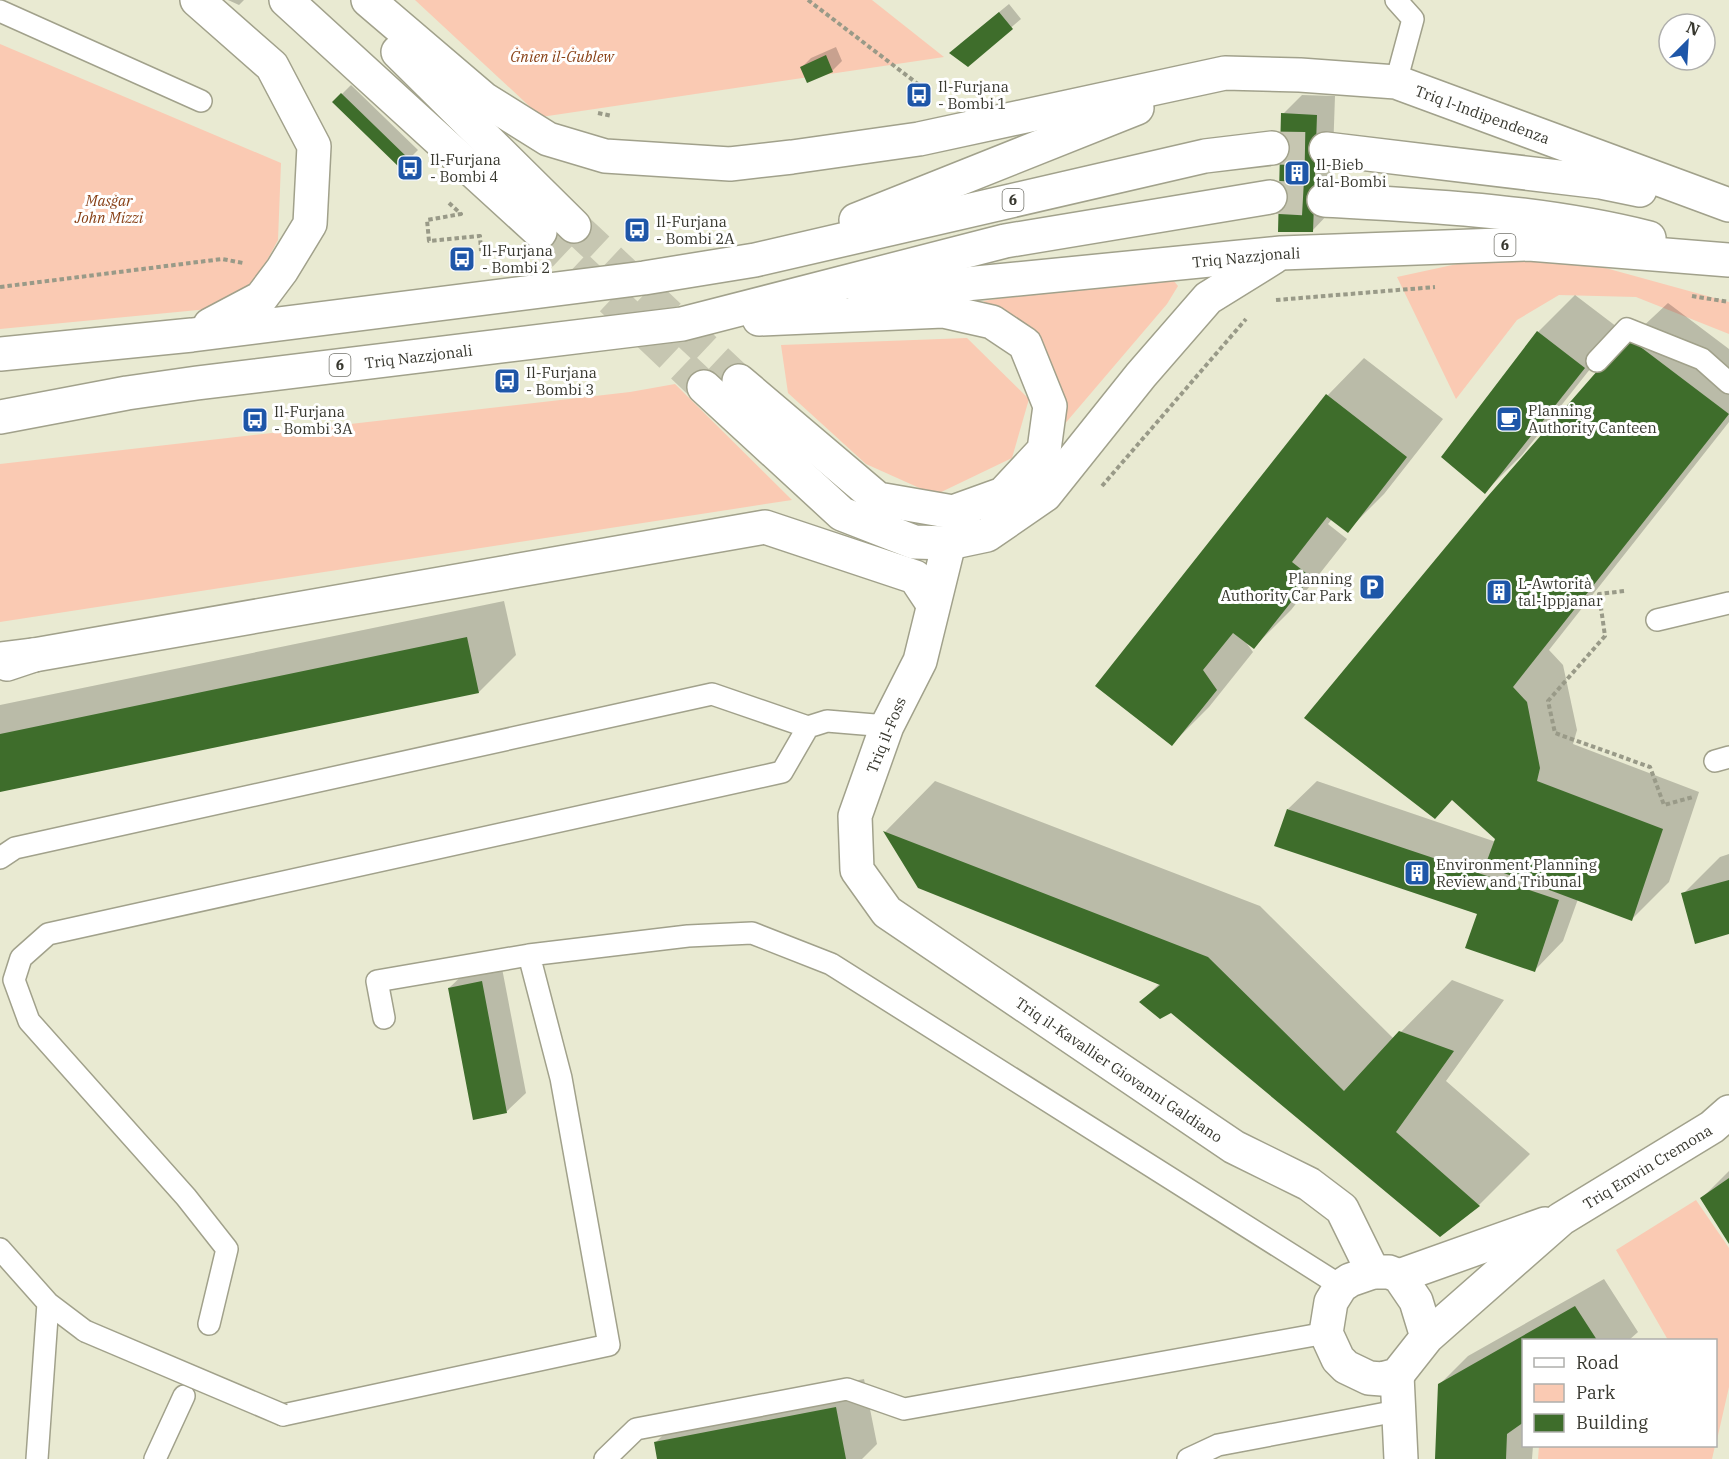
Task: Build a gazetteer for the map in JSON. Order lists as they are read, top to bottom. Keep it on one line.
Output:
{"streets":{"main road":["Triq l-Indipendenza","6","Triq Nazzjonali","Triq il-Foss","Triq il-Kavallier Giovanni Galdiano","Triq Emvin Cremona"]},"crossings":[["Triq il-Foss","Triq il-Kavallier Giovanni Galdiano"],["Triq il-Kavallier Giovanni Galdiano","Triq Emvin Cremona"]],"parks":["Ġnien il-Ġublew","Masġar John Mizzi"],"places":{"bus stop":["Il-Furjana - Bombi 1","Il-Furjana - Bombi 4","Il-Furjana - Bombi 2A","Il-Furjana - Bombi 2","Il-Furjana - Bombi 3","Il-Furjana - Bombi 3A"],"building":["Il-Bieb tal-Bombi","L-Awtorità tal-Ippjanar","Environment Planning Review and Tribunal"],"cafe":["Planning Authority Canteen"],"parking":["Planning Authority Car Park"]},"legend":["Road","Park","Building"],"north":"top right"}
